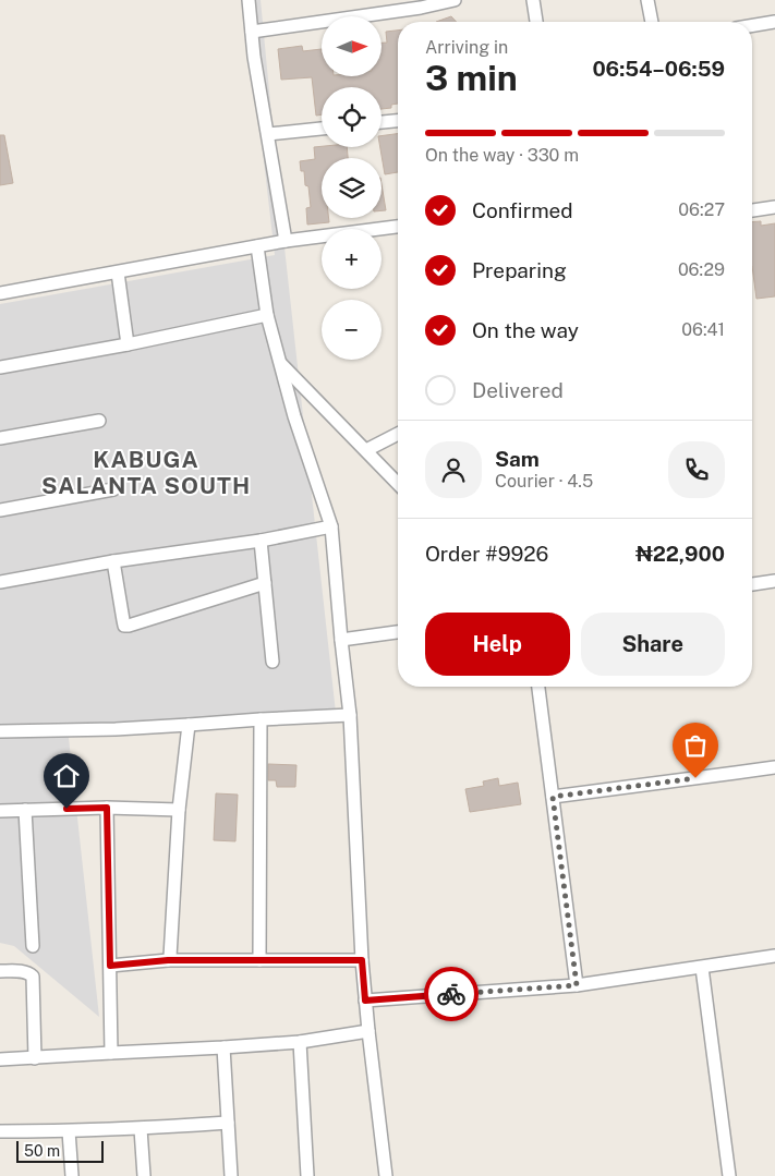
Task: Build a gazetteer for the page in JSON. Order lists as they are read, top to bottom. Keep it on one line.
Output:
{"districts":["KABUGA SALANTA SOUTH"],"scale_bar":"50 m","north":"right","page":{"map_buttons":["+","−"],"heading":["3 min","Arriving in","06:54–06:59"],"panel":["Sam","Courier · 4.5","Order #9926","₦22,900"],"bar":"On the way · 330 m","list":[["Confirmed","06:27"],["Preparing","06:29"],["On the way","06:41"],"Delivered"],"buttons":["Help","Share"],"scale":"50 m"}}
